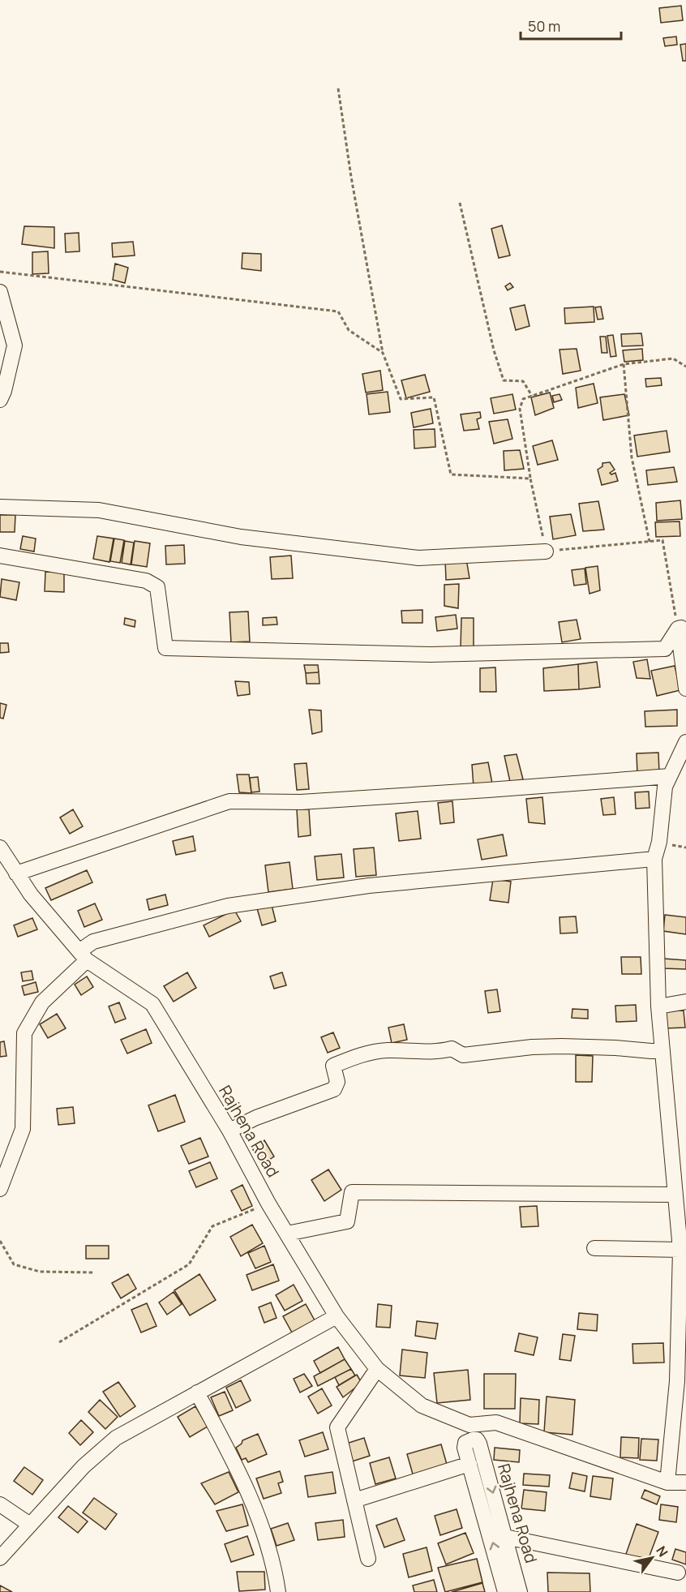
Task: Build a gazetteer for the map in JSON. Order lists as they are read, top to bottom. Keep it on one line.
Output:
{"streets":{"street":["Rajhena Road"]},"scale_bar":"50 m","north":"top right"}
